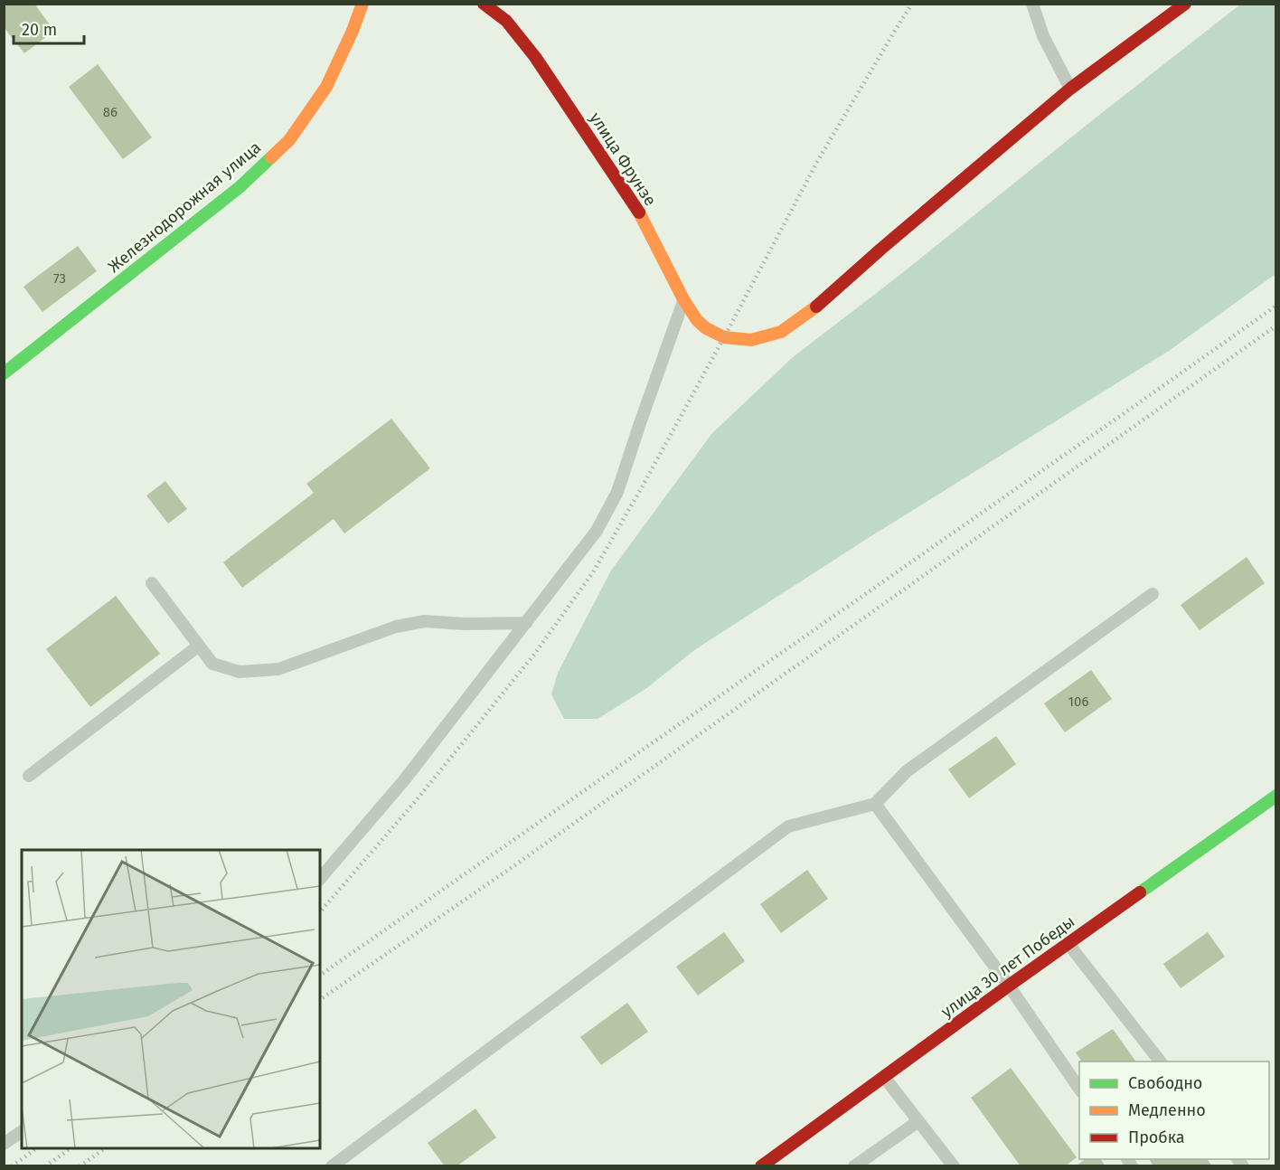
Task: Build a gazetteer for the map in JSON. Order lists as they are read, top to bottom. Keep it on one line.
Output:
{"streets":{"street":["улица Фрунзе","Железнодорожная улица","улица 30 лет Победы"]},"house_numbers":["86","73","106"],"legend":["Свободно","Медленно","Пробка"],"scale_bar":"20 m"}
